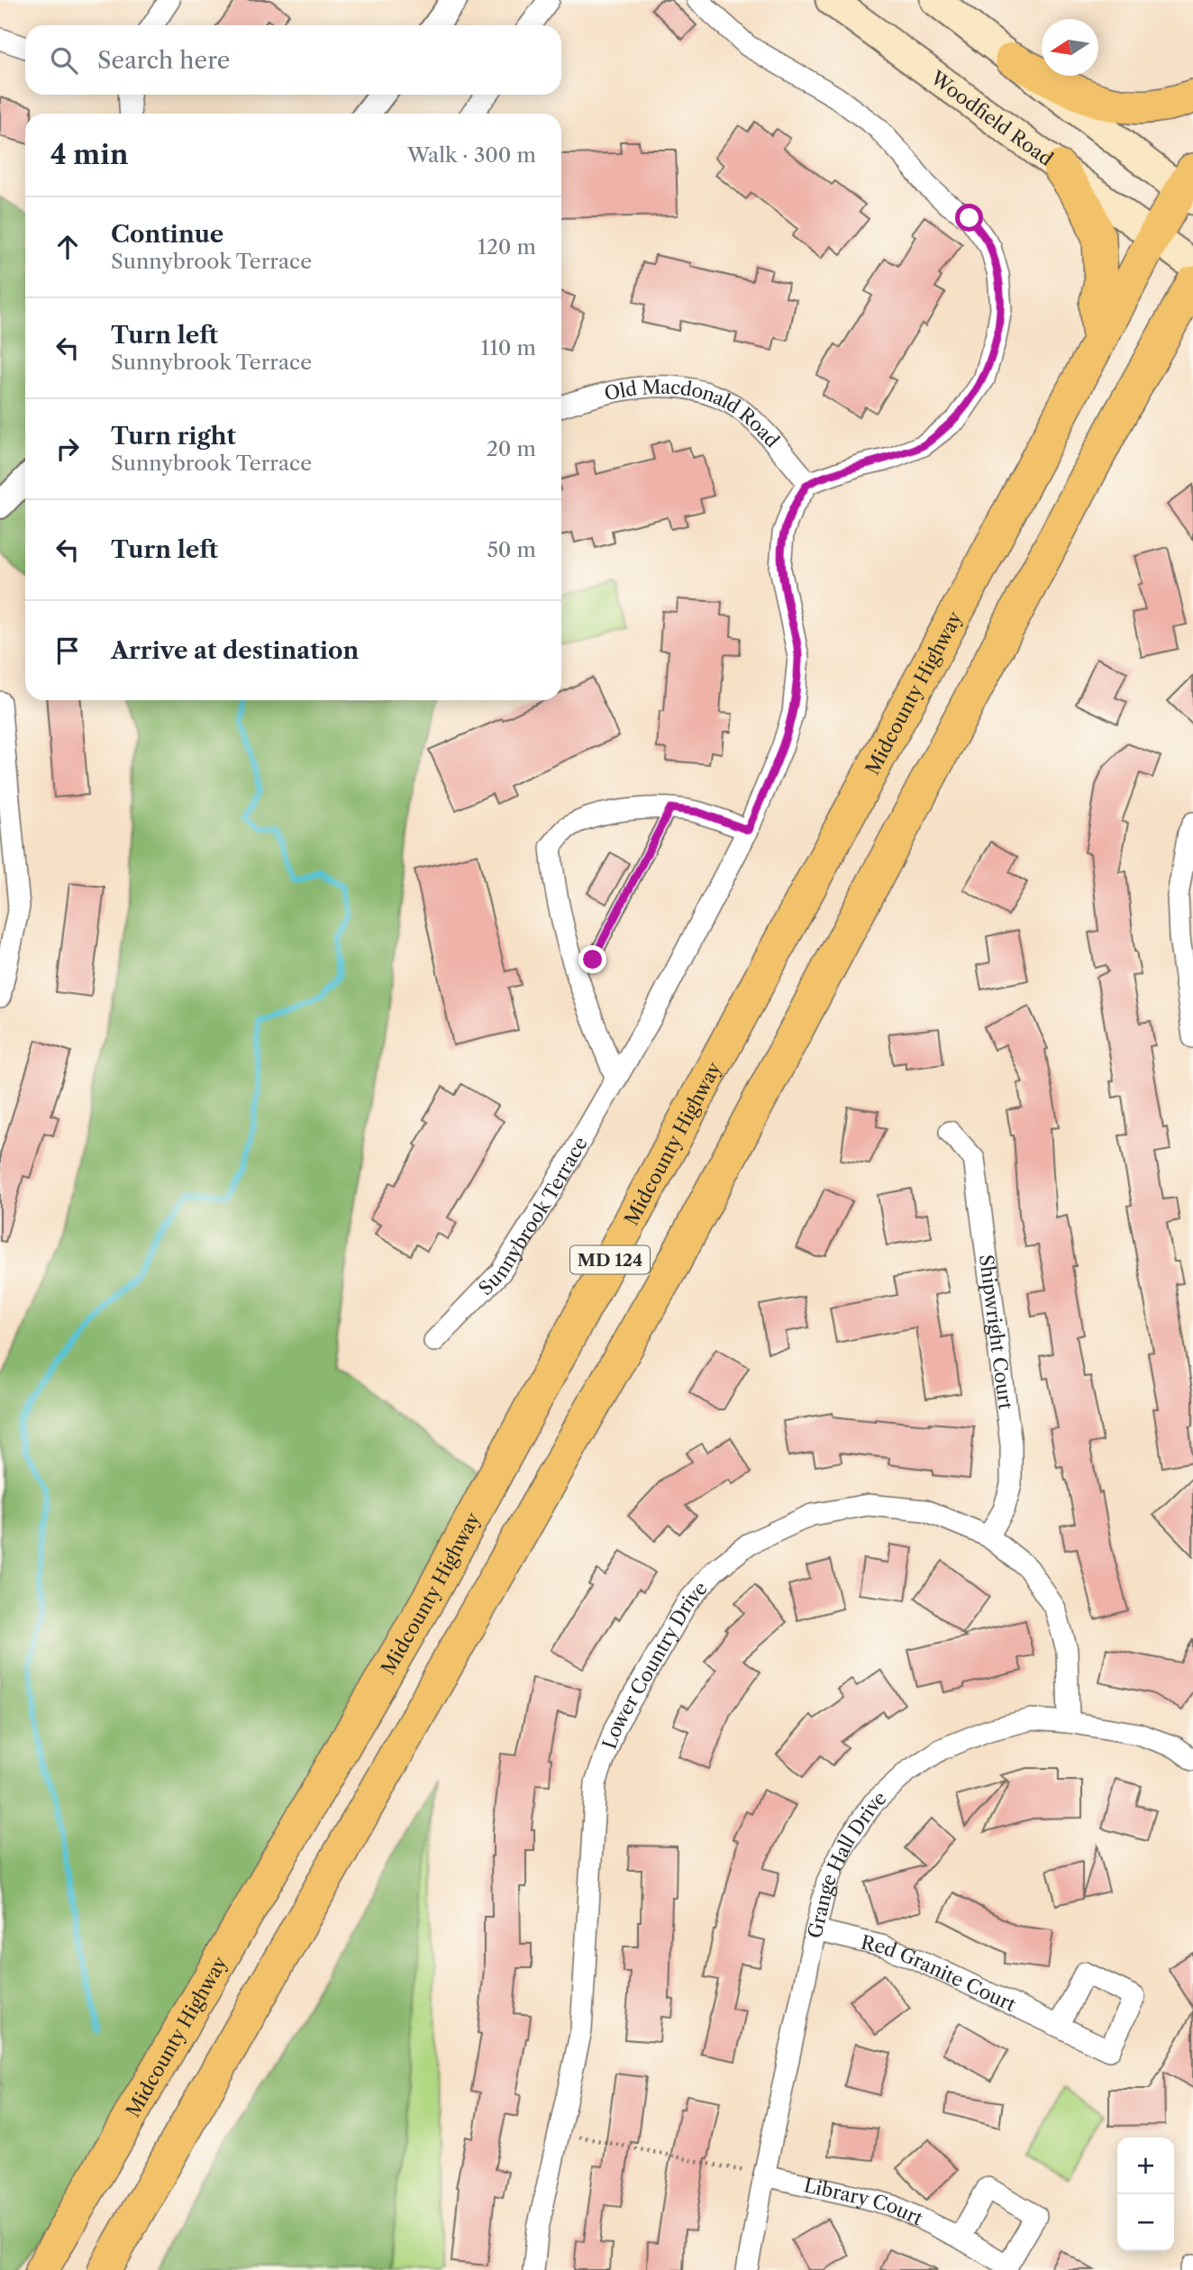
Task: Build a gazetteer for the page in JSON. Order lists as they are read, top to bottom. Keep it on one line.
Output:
{"streets":{"main road":["Woodfield Road","Midcounty Highway","MD 124"],"street":["Old Macdonald Road","Sunnybrook Terrace","Shipwright Court","Lower Country Drive","Grange Hall Drive","Red Granite Court","Library Court"]},"crossings":[["Woodfield Road","Midcounty Highway"],["Old Macdonald Road","Sunnybrook Terrace"],["Shipwright Court","Lower Country Drive"],["Lower Country Drive","Grange Hall Drive"],["Grange Hall Drive","Red Granite Court"],["Grange Hall Drive","Library Court"]],"north":"left","page":{"search":"Search here","heading":["4 min","Walk · 300 m"],"list":[["Continue","Sunnybrook Terrace","120 m"],["Turn left","Sunnybrook Terrace","110 m"],["Turn right","Sunnybrook Terrace","20 m"],["Turn left","50 m"],"Arrive at destination"],"map_buttons":["+","−"]}}
